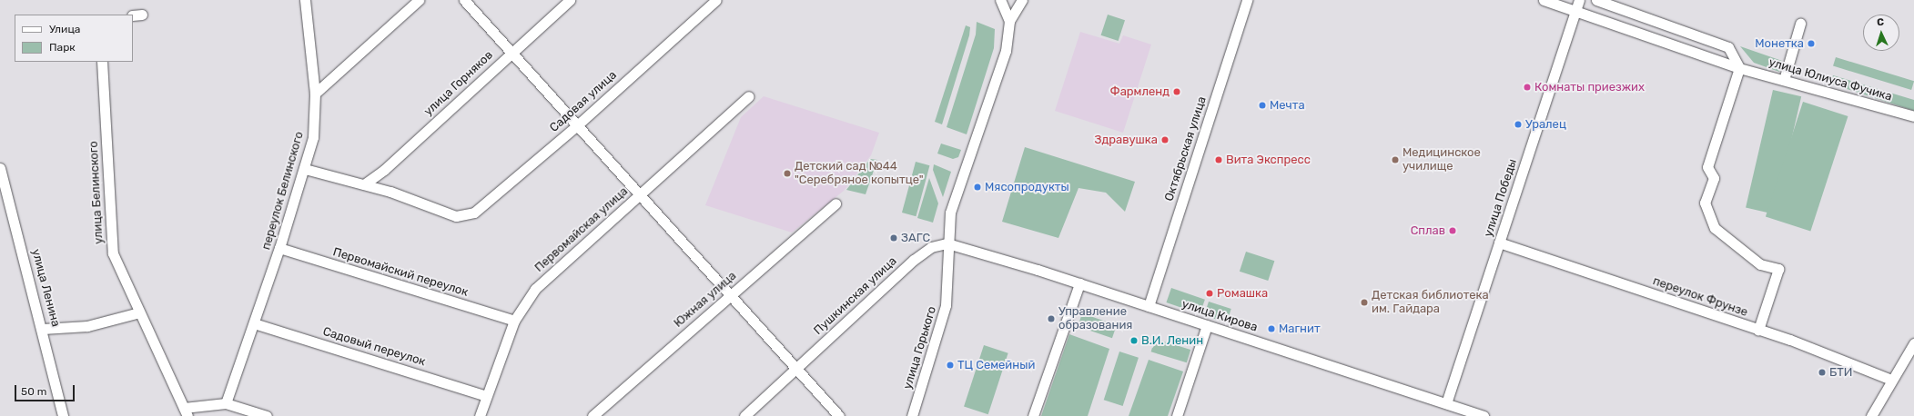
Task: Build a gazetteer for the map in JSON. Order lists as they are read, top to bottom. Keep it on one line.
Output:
{"streets":{"street":["улица Юлиуса Фучика","улица Горняков","Садовая улица","Октябрьская улица","переулок Белинского","улица Белинского","улица Победы","Первомайская улица","Первомайский переулок","улица Ленина","Пушкинская улица","переулок Фрунзе","Южная улица","улица Кирова","Садовый переулок","улица Горького"]},"crossings":[["улица Юлиуса Фучика","улица Победы"],["улица Горняков","Садовая улица"],["Октябрьская улица","улица Кирова"],["переулок Белинского","Первомайский переулок"],["переулок Белинского","Садовый переулок"],["улица Победы","переулок Фрунзе"],["улица Победы","улица Кирова"],["Первомайская улица","Первомайский переулок"],["Первомайская улица","Садовый переулок"],["Пушкинская улица","улица Кирова"],["Пушкинская улица","улица Горького"],["улица Кирова","улица Горького"]],"places":["Монетка","Комнаты приезжих","Фармленд","Мечта","Уралец","Здравушка","Вита Экспресс","Медицинское училище","Детский сад №44 \"Серебряное копытце\"","Мясопродукты","Сплав","ЗАГС","Ромашка","Детская библиотека им. Гайдара","Управление образования","Магнит","В.И. Ленин","ТЦ Семейный","БТИ"],"legend":["Улица","Парк"],"scale_bar":"50 m","north":"top"}
